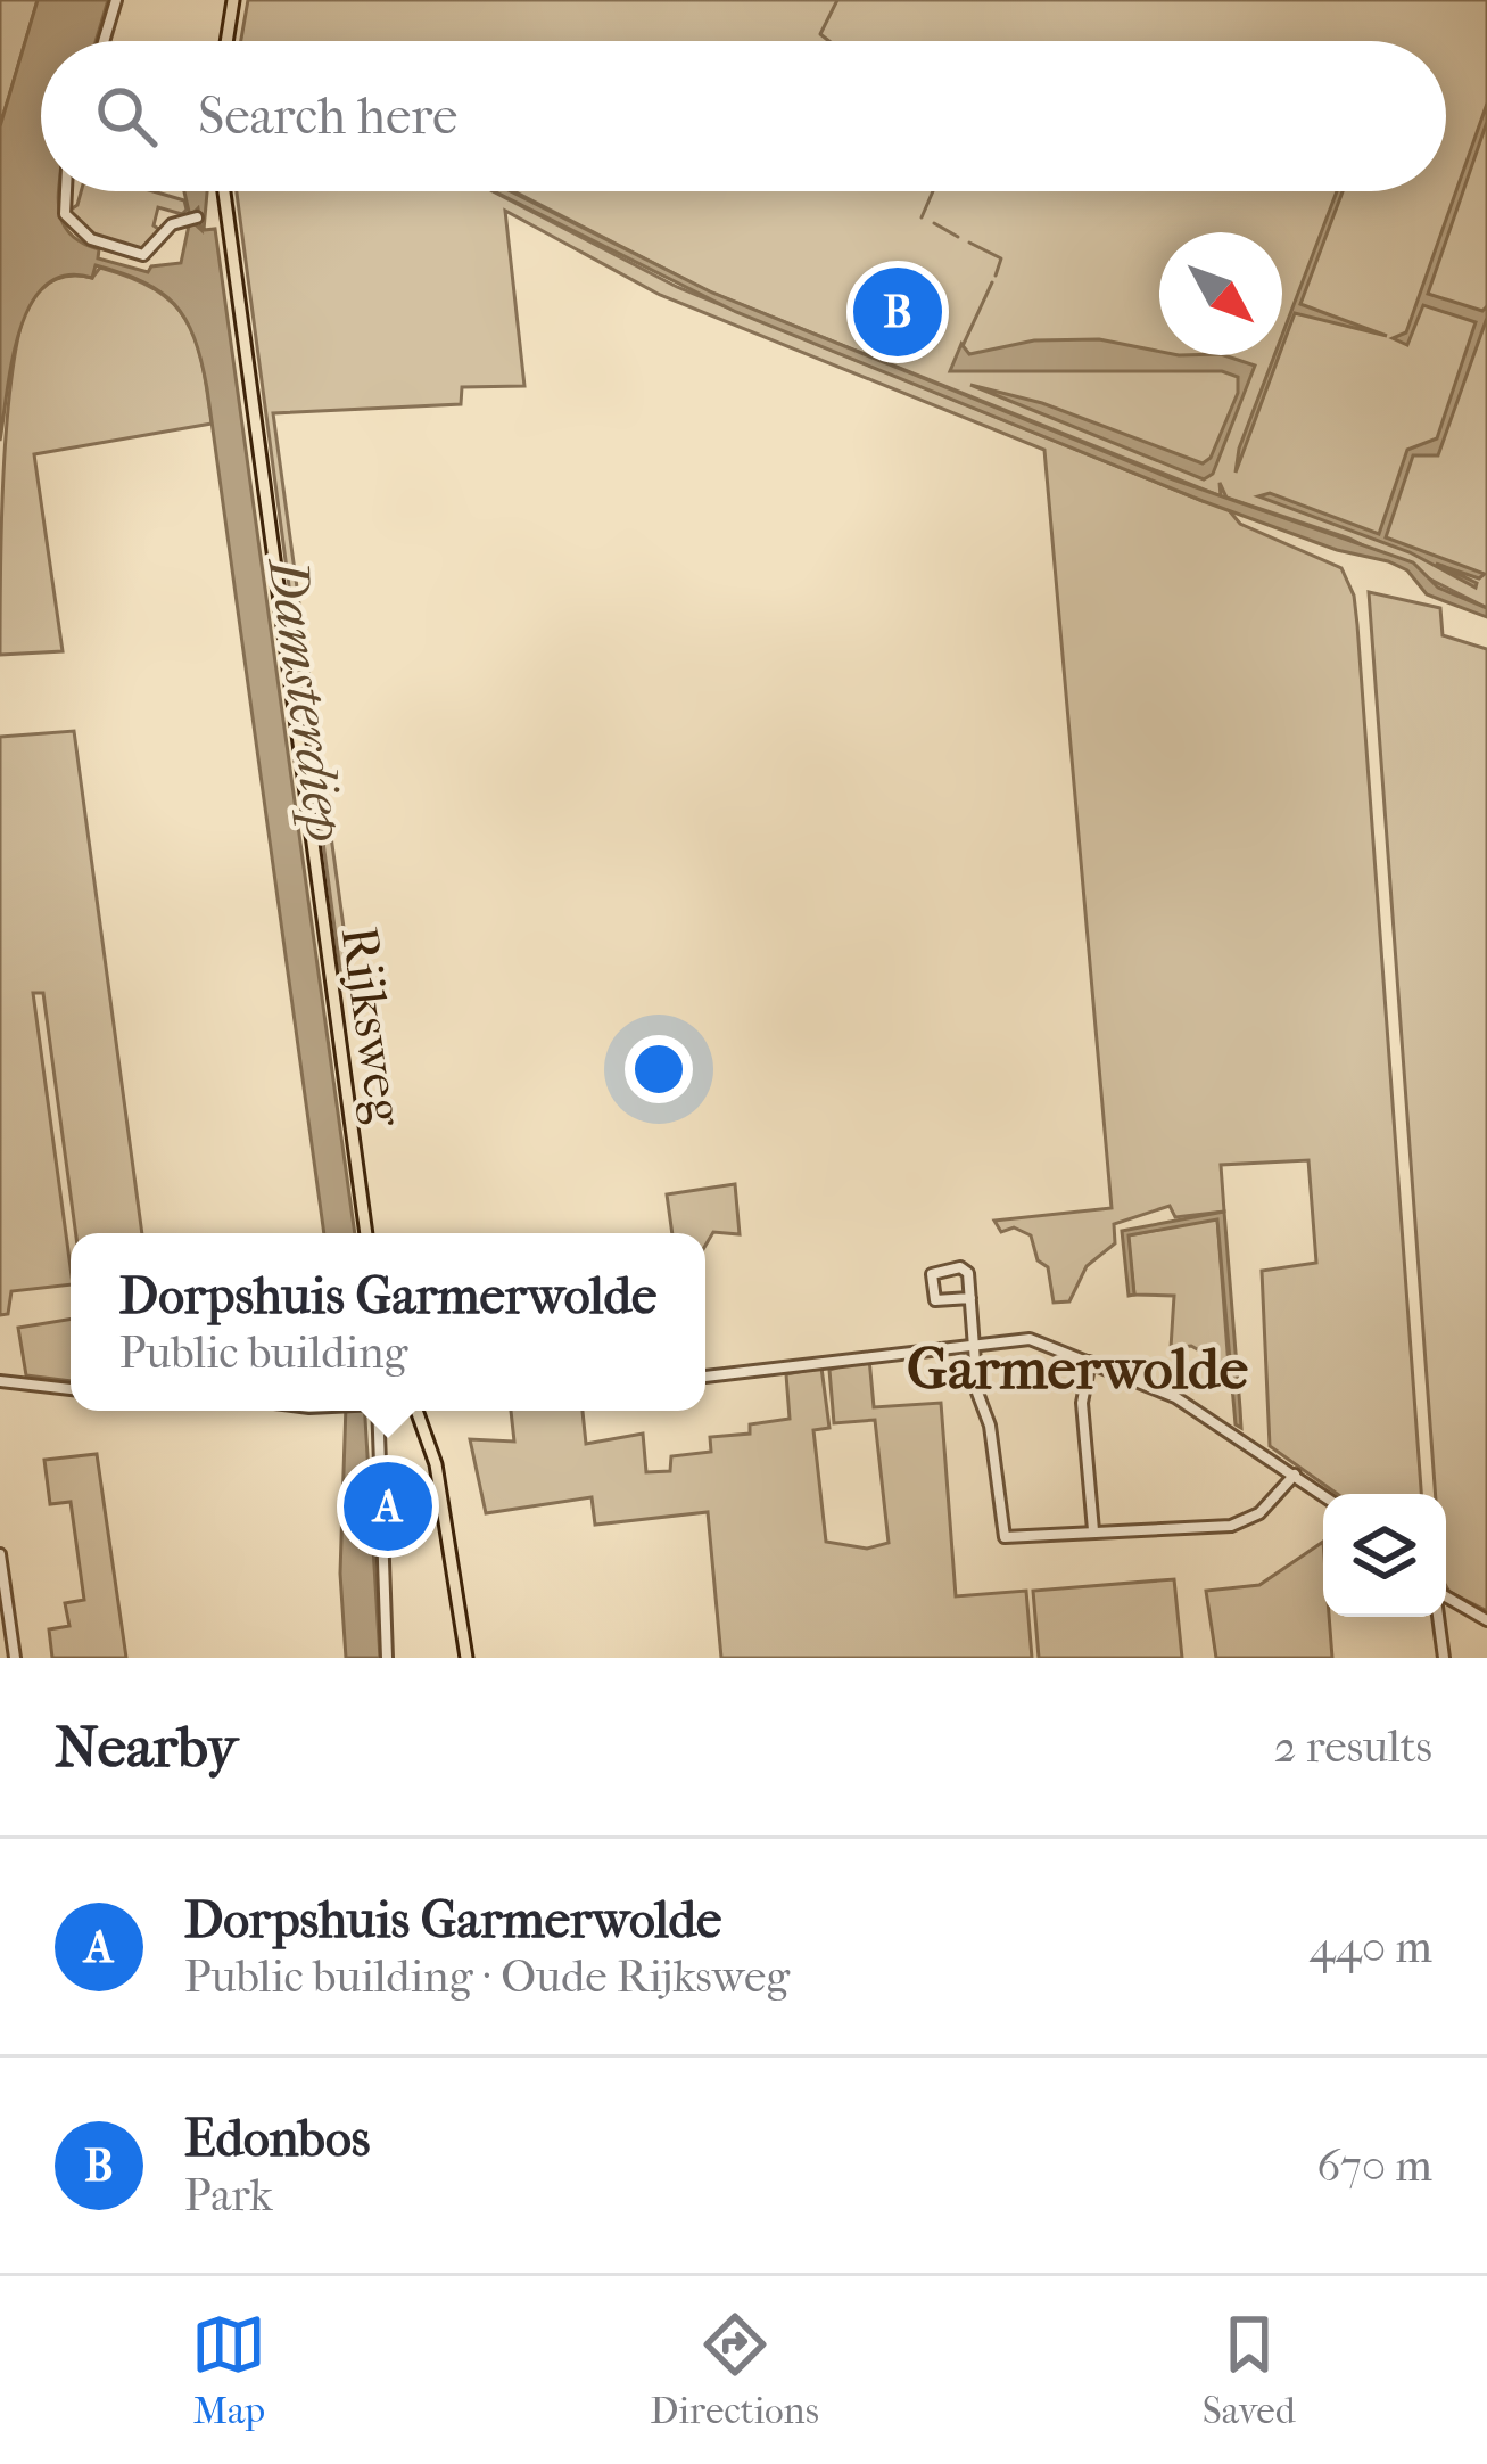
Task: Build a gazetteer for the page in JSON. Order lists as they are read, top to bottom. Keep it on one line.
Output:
{"streets":{"main road":["Rijksweg"]},"districts":["Garmerwolde"],"water":["Damsterdiep"],"north":"bottom right","page":{"search":"Search here","pins":["B","A"],"popup":["Dorpshuis Garmerwolde","Public building"],"heading":["Nearby","2 results"],"list":[{"mark":"A","name":"Dorpshuis Garmerwolde","note":"Public building · Oude Rijksweg","value":"440 m"},{"mark":"B","name":"Edonbos","note":"Park","value":"670 m"}],"nav":["Map","Directions","Saved"]}}
